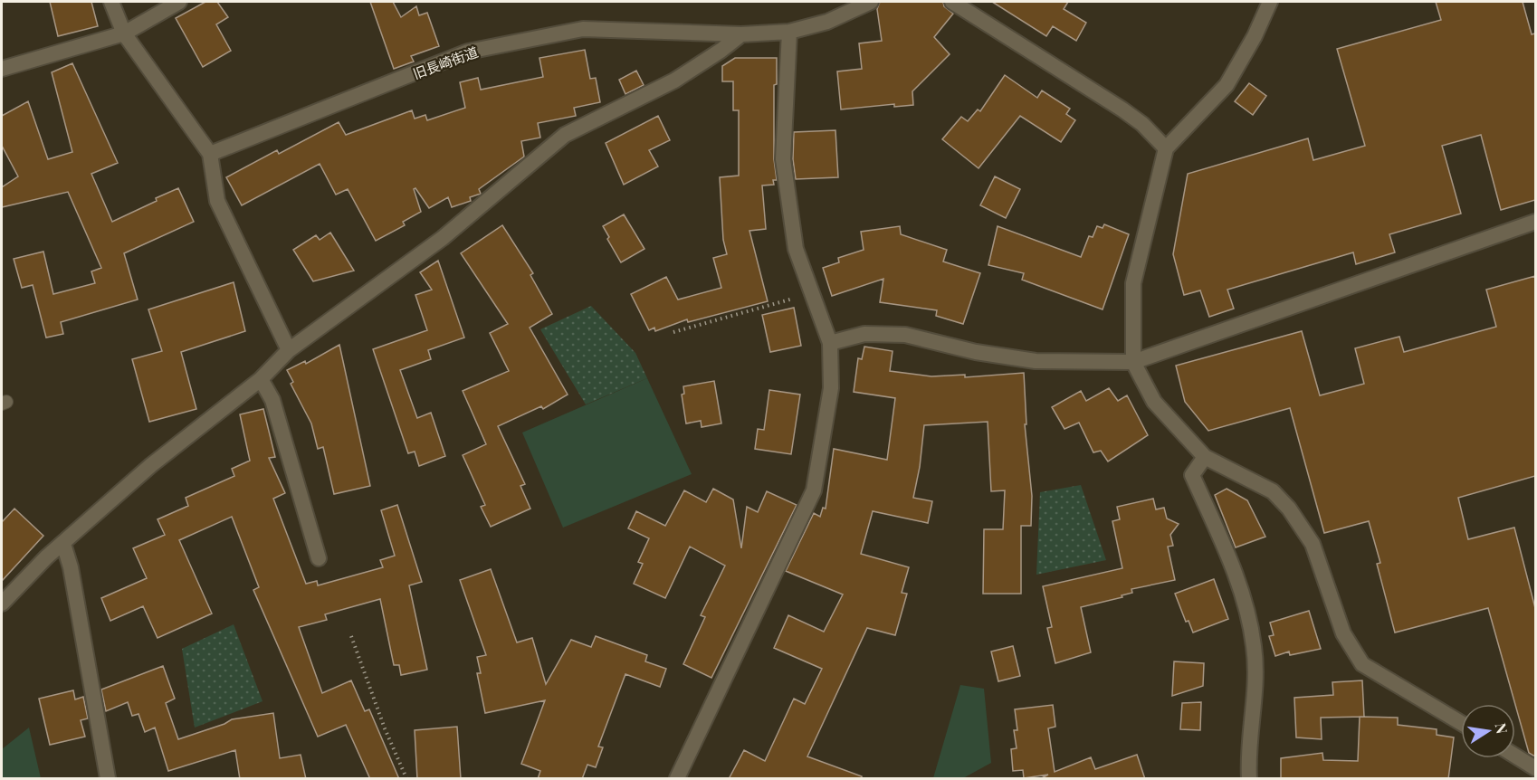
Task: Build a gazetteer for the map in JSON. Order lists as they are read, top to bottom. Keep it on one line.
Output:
{"streets":{"street":["旧長崎街道"]},"north":"right"}
